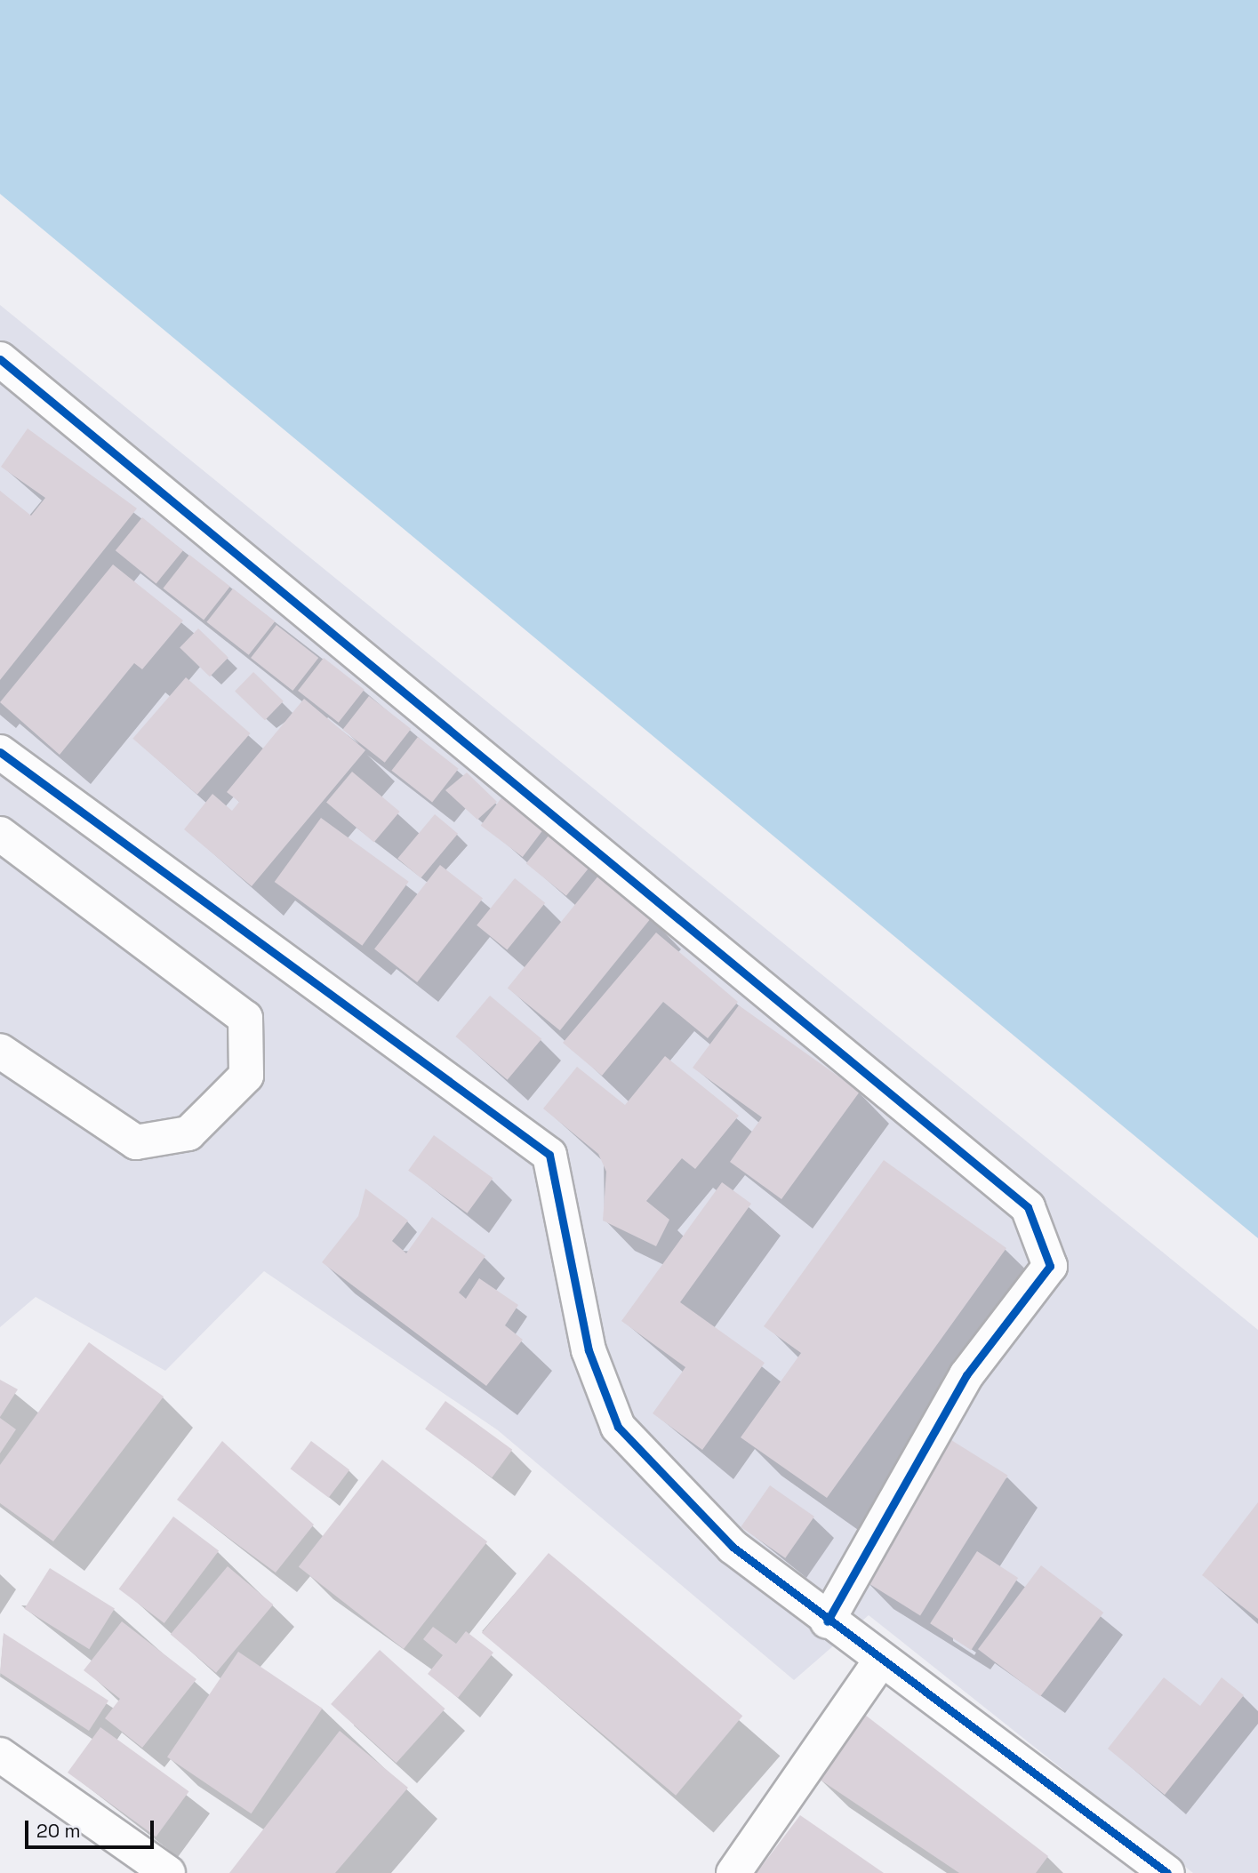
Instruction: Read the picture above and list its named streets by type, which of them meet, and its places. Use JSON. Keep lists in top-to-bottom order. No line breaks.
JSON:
{"scale_bar":"20 m"}
